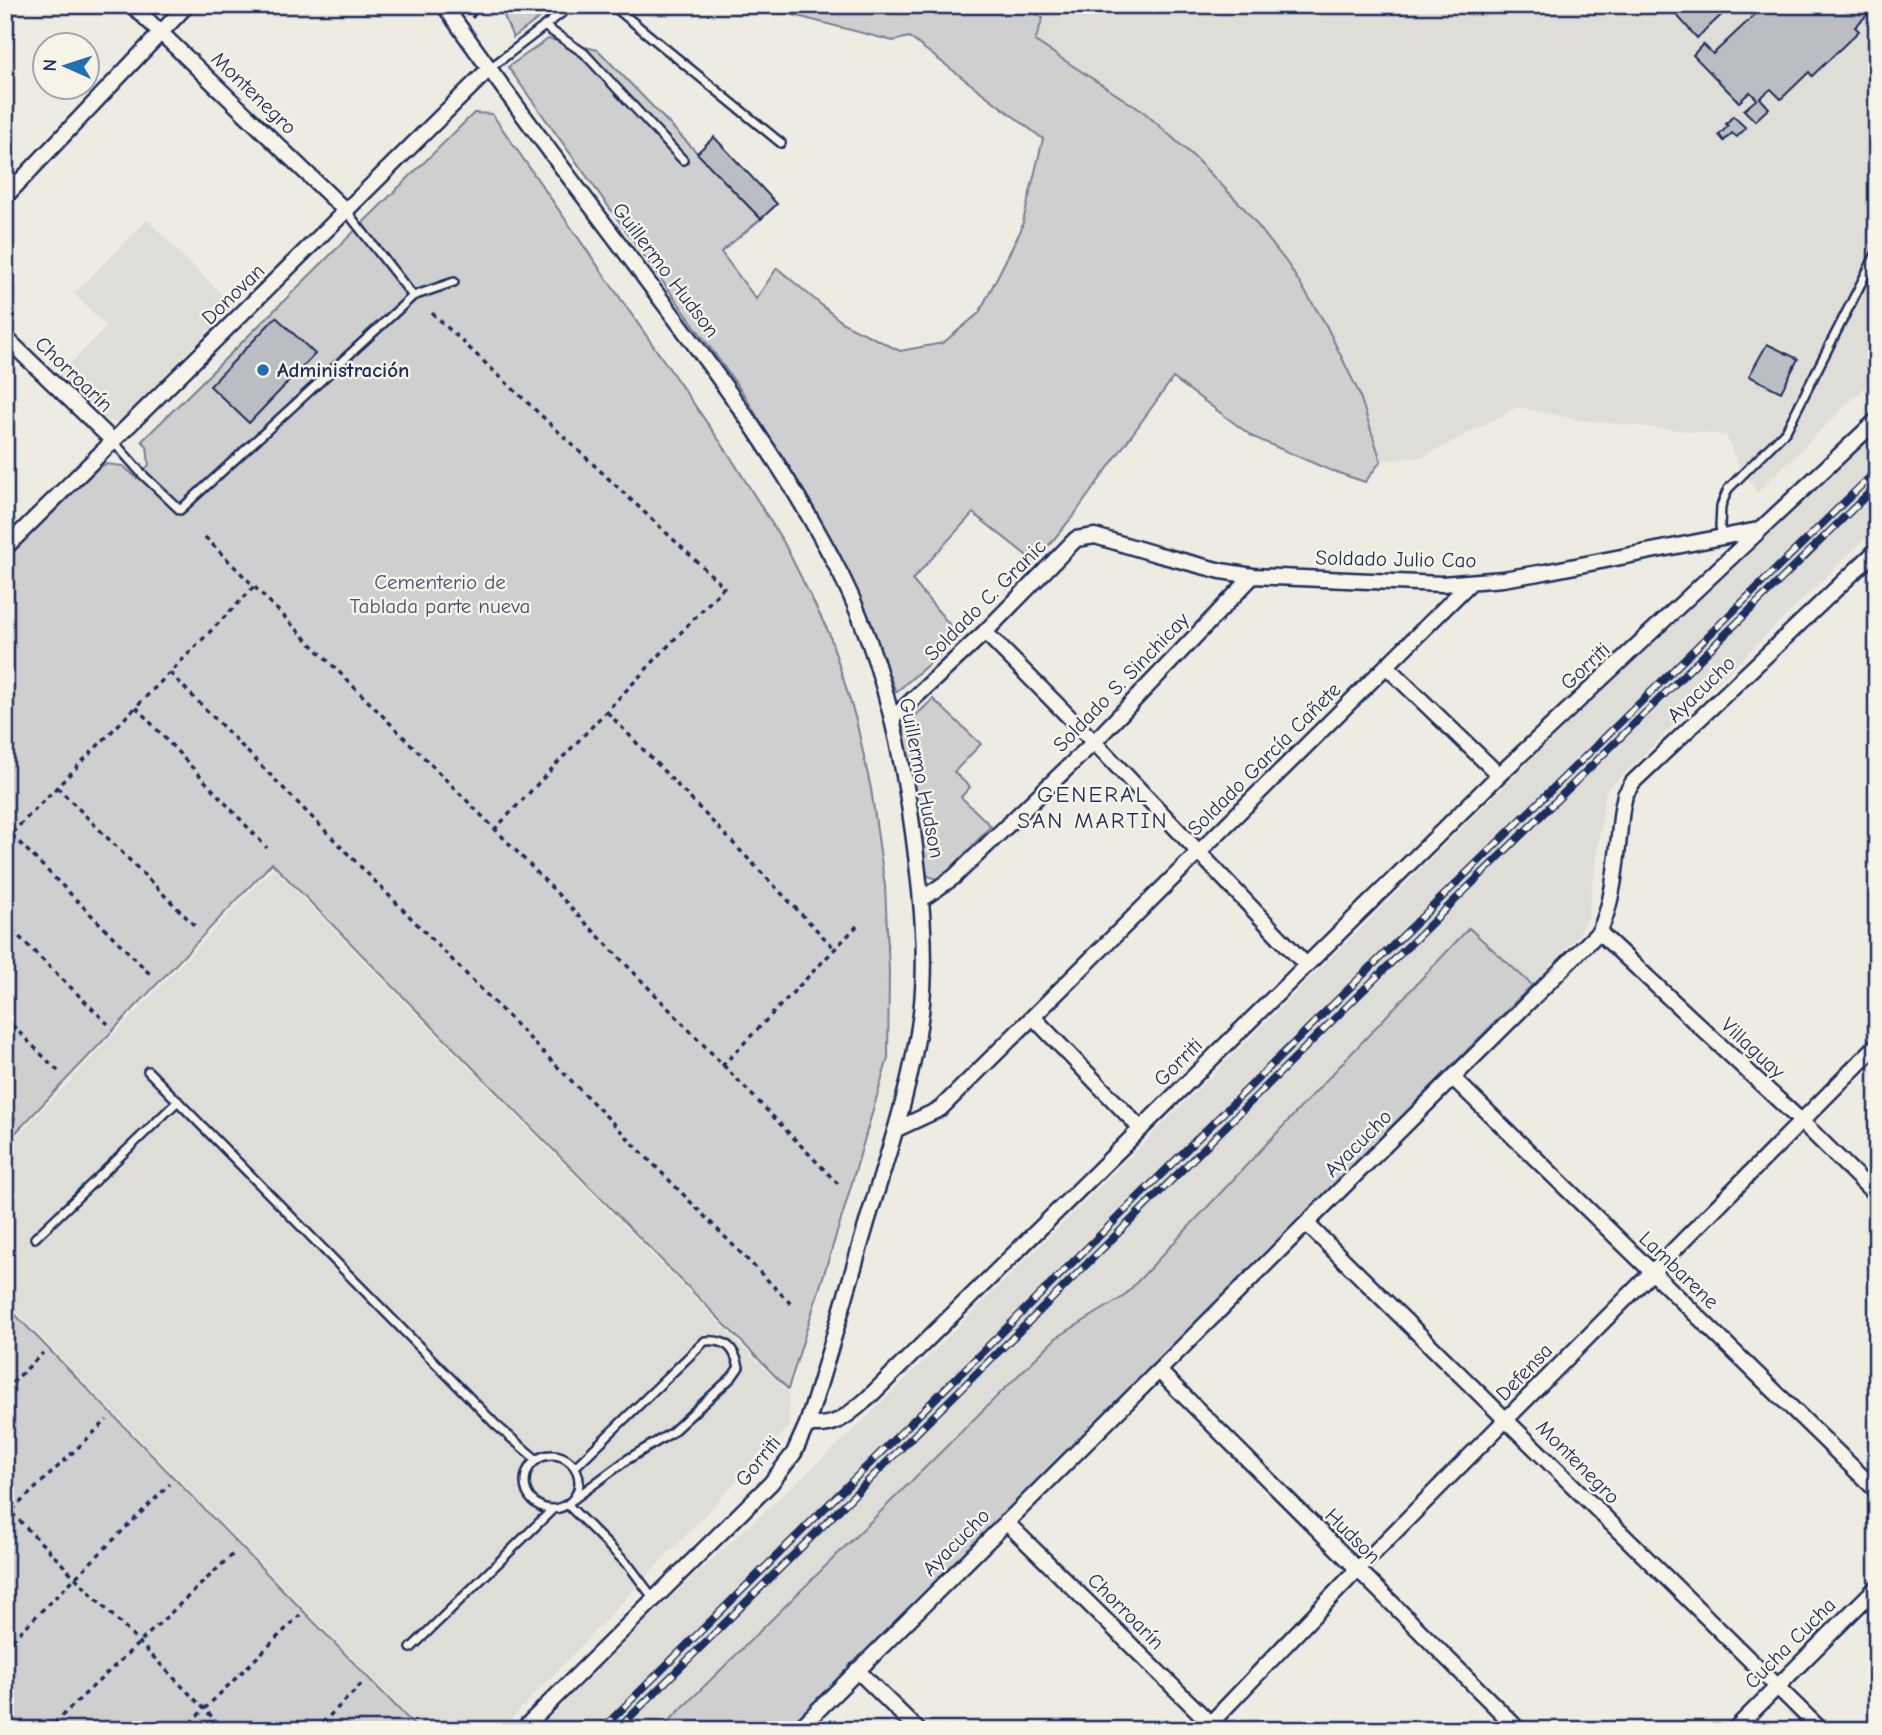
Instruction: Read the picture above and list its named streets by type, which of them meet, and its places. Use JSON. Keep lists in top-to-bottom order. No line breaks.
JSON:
{"streets":{"street":["Montenegro","Guillermo Hudson","Donovan","Chorroarín","Soldado Julio Cao","Soldado C. Granic","Gorriti","Soldado S. Sinchicay","Ayacucho","Soldado García Cañete","Villaguay","Lambarene","Defensa","Hudson","Cucha Cucha"]},"crossings":[["Montenegro","Donovan"],["Montenegro","Ayacucho"],["Montenegro","Defensa"],["Montenegro","Cucha Cucha"],["Guillermo Hudson","Donovan"],["Guillermo Hudson","Soldado C. Granic"],["Guillermo Hudson","Gorriti"],["Guillermo Hudson","Soldado S. Sinchicay"],["Guillermo Hudson","Soldado García Cañete"],["Donovan","Chorroarín"],["Chorroarín","Ayacucho"],["Chorroarín","Defensa"],["Soldado Julio Cao","Soldado C. Granic"],["Soldado Julio Cao","Gorriti"],["Soldado Julio Cao","Soldado S. Sinchicay"],["Soldado Julio Cao","Soldado García Cañete"],["Ayacucho","Villaguay"],["Ayacucho","Lambarene"],["Ayacucho","Hudson"],["Villaguay","Defensa"],["Lambarene","Defensa"],["Defensa","Hudson"]],"districts":["GENERAL SAN MARTIN"],"parks":["Cementerio de Tablada parte nueva"],"places":["Administración"],"north":"left"}
